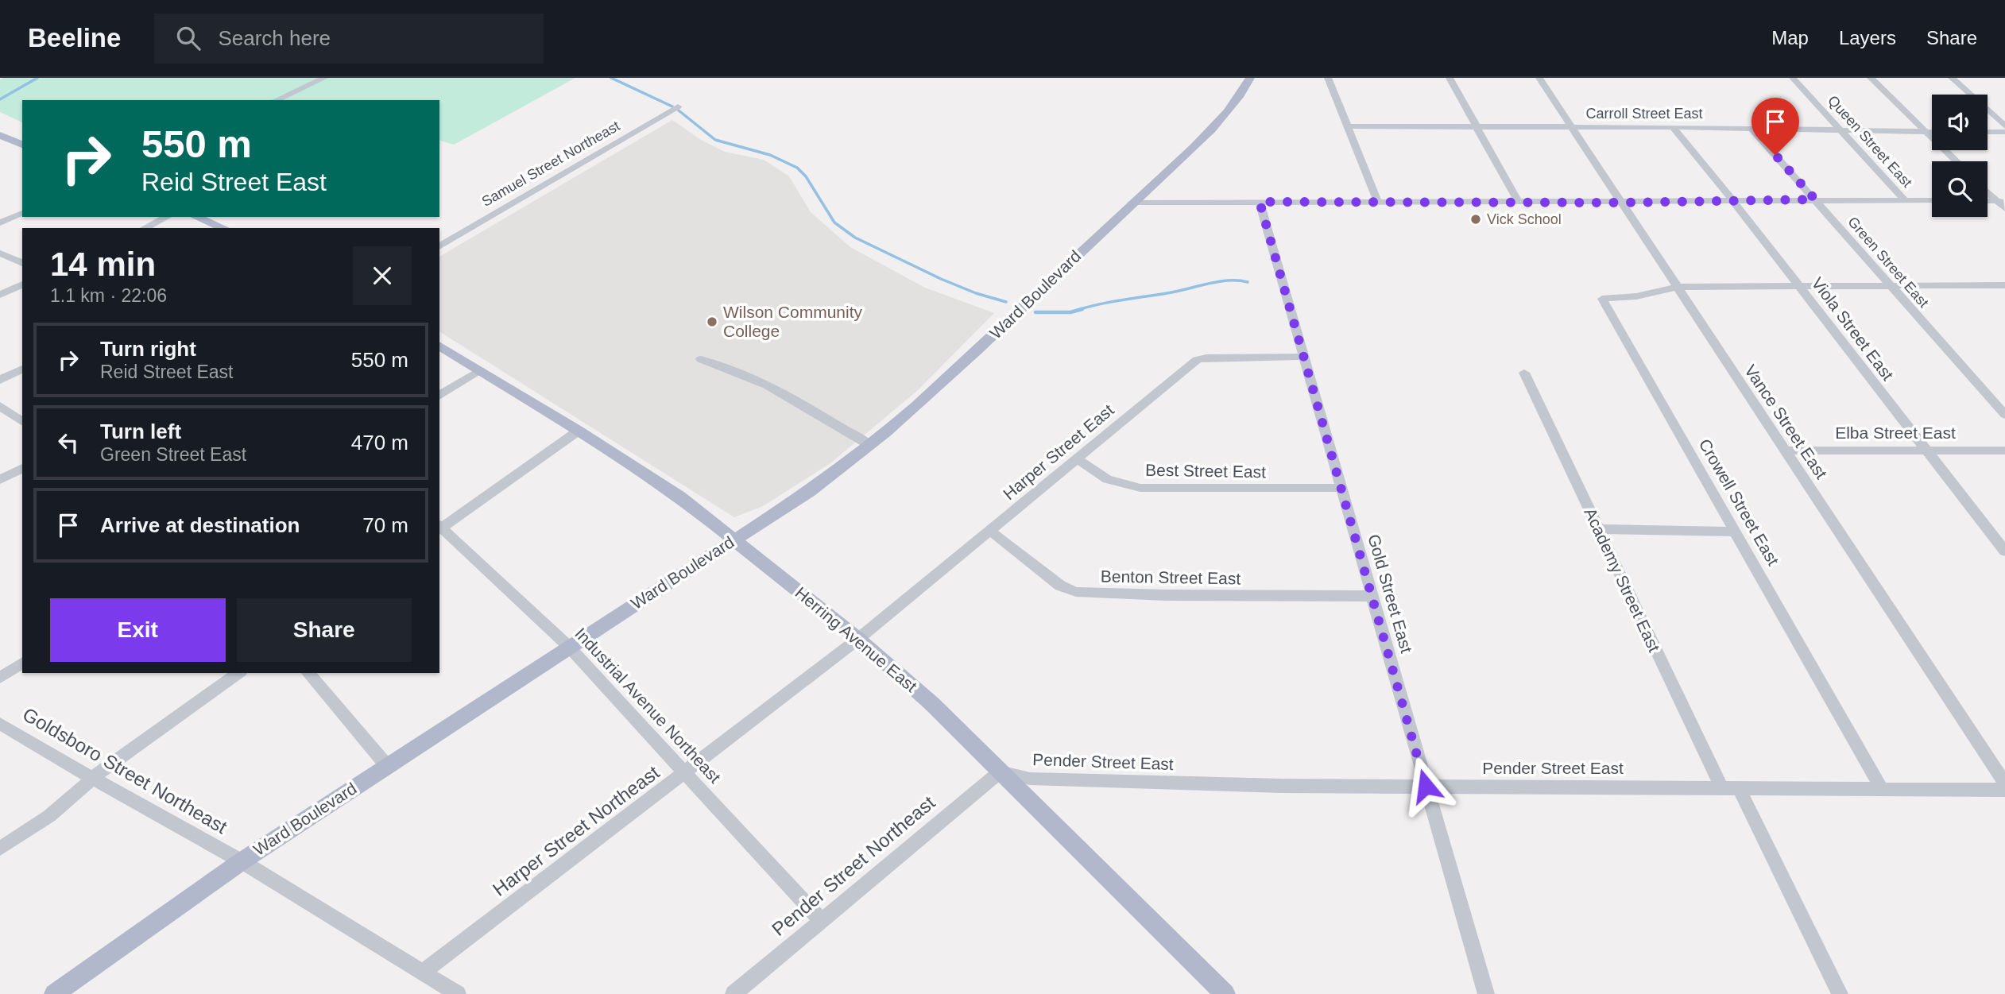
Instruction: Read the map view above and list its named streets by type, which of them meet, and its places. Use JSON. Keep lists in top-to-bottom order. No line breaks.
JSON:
{"streets":{"main road":["Ward Boulevard","Herring Avenue East"],"street":["Carroll Street East","Queen Street East","Samuel Street Northeast","Green Street East","Viola Street East","Vance Street East","Elba Street East","Harper Street East","Best Street East","Crowell Street East","Benton Street East","Academy Street East","Gold Street East","Industrial Avenue Northeast","Pender Street East","Goldsboro Street Northeast","Harper Street Northeast","Pender Street Northeast"]},"crossings":[["Carroll Street East","Queen Street East"],["Carroll Street East","Green Street East"],["Carroll Street East","Viola Street East"],["Carroll Street East","Vance Street East"],["Ward Boulevard","Herring Avenue East"],["Ward Boulevard","Industrial Avenue Northeast"],["Ward Boulevard","Goldsboro Street Northeast"],["Viola Street East","Elba Street East"],["Vance Street East","Elba Street East"],["Vance Street East","Crowell Street East"],["Harper Street East","Best Street East"],["Harper Street East","Benton Street East"],["Harper Street East","Gold Street East"],["Harper Street East","Herring Avenue East"],["Harper Street East","Harper Street Northeast"],["Best Street East","Gold Street East"],["Crowell Street East","Pender Street East"],["Benton Street East","Gold Street East"],["Academy Street East","Pender Street East"],["Gold Street East","Pender Street East"],["Herring Avenue East","Pender Street East"],["Herring Avenue East","Harper Street Northeast"],["Herring Avenue East","Pender Street Northeast"],["Industrial Avenue Northeast","Harper Street Northeast"],["Industrial Avenue Northeast","Pender Street Northeast"],["Pender Street East","Pender Street Northeast"],["Goldsboro Street Northeast","Harper Street Northeast"]],"places":["Vick School","Wilson Community College"],"page":{"header":"Beeline","search":"Search here","nav":["Map","Layers","Share"],"turn":["550 m","Reid Street East"],"heading":["14 min","1.1 km · 22:06"],"list":[{"name":"Turn right","note":"Reid Street East","value":"550 m"},{"name":"Turn left","note":"Green Street East","value":"470 m"},{"name":"Arrive at destination","value":"70 m"}],"buttons":["Exit","Share"]}}
